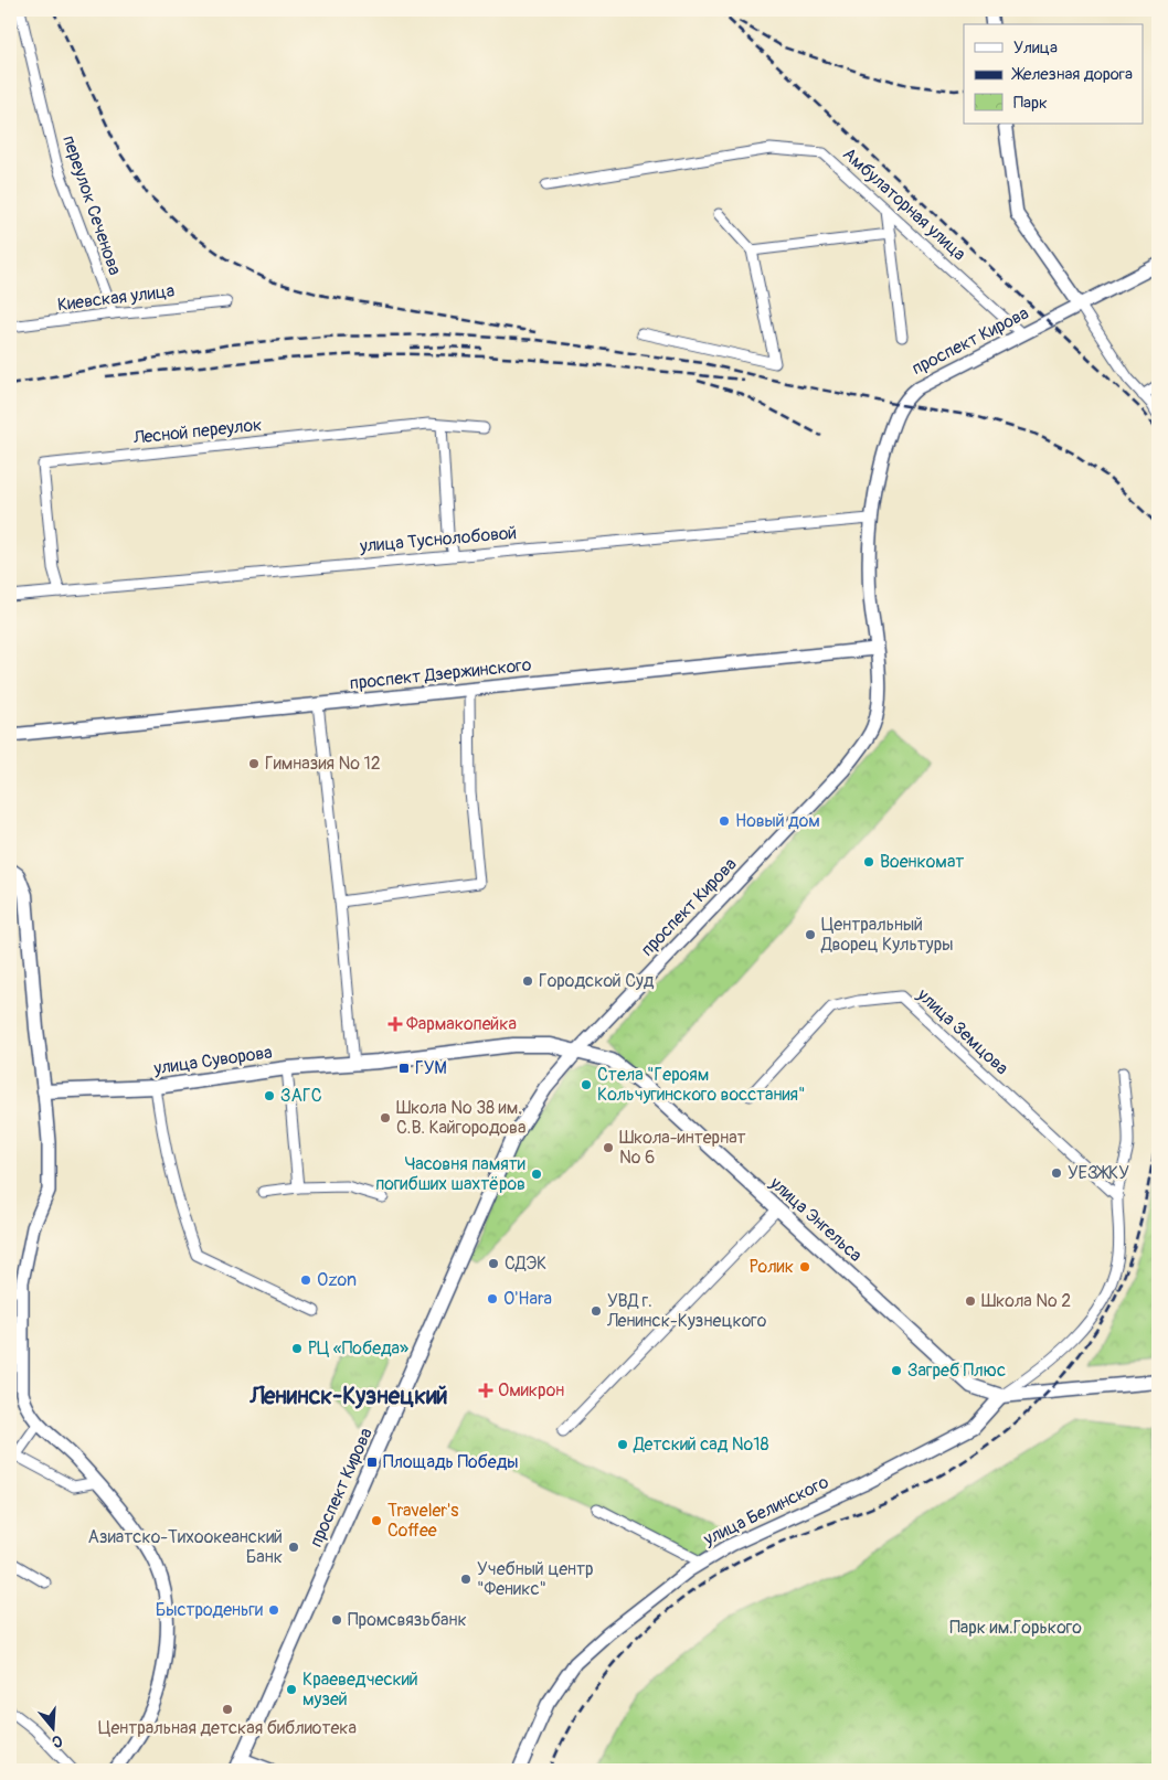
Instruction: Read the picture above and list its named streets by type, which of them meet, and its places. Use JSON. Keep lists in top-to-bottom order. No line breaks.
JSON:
{"streets":{"main road":["проспект Кирова","улица Суворова","улица Энгельса"],"street":["Амбулаторная улица","переулок Сеченова","Киевская улица","Лесной переулок","улица Туснолобовой","проспект Дзержинского","улица Земцова","улица Белинского"]},"crossings":[["Амбулаторная улица","проспект Кирова"],["переулок Сеченова","Киевская улица"],["проспект Кирова","улица Туснолобовой"],["проспект Кирова","проспект Дзержинского"],["проспект Кирова","улица Суворова"],["Лесной переулок","улица Туснолобовой"],["улица Суворова","улица Энгельса"],["улица Энгельса","улица Белинского"]],"districts":["Ленинск-Кузнецкий"],"parks":["Парк им.Горького"],"places":{"other":["Гимназия № 12","Новый дом","Военкомат","Центральный Дворец Культуры","Городской Суд","Стела \"Героям Кольчугинского восстания\"","ЗАГС","Школа № 38 им. С.В. Кайгородова","Школа-интернат № 6","УЕЗЖКУ","Часовня памяти погибших шахтёров","СДЭК","Ролик","Ozon","O'Hara","Школа № 2","УВД г. Ленинск-Кузнецкого","РЦ «Победа»","Загреб Плюс","Детский сад №18","Traveler's Coffee","Азиатско-Тихоокеанский Банк","Учебный центр \"Феникс\"","Быстроденьги","Промсвязьбанк","Краеведческий музей","Центральная детская библиотека"],"health":["Фармакопейка","Омикрон"],"transit":["ГУМ","Площадь Победы"]},"legend":["Улица","Железная дорога","Парк"],"north":"bottom"}
